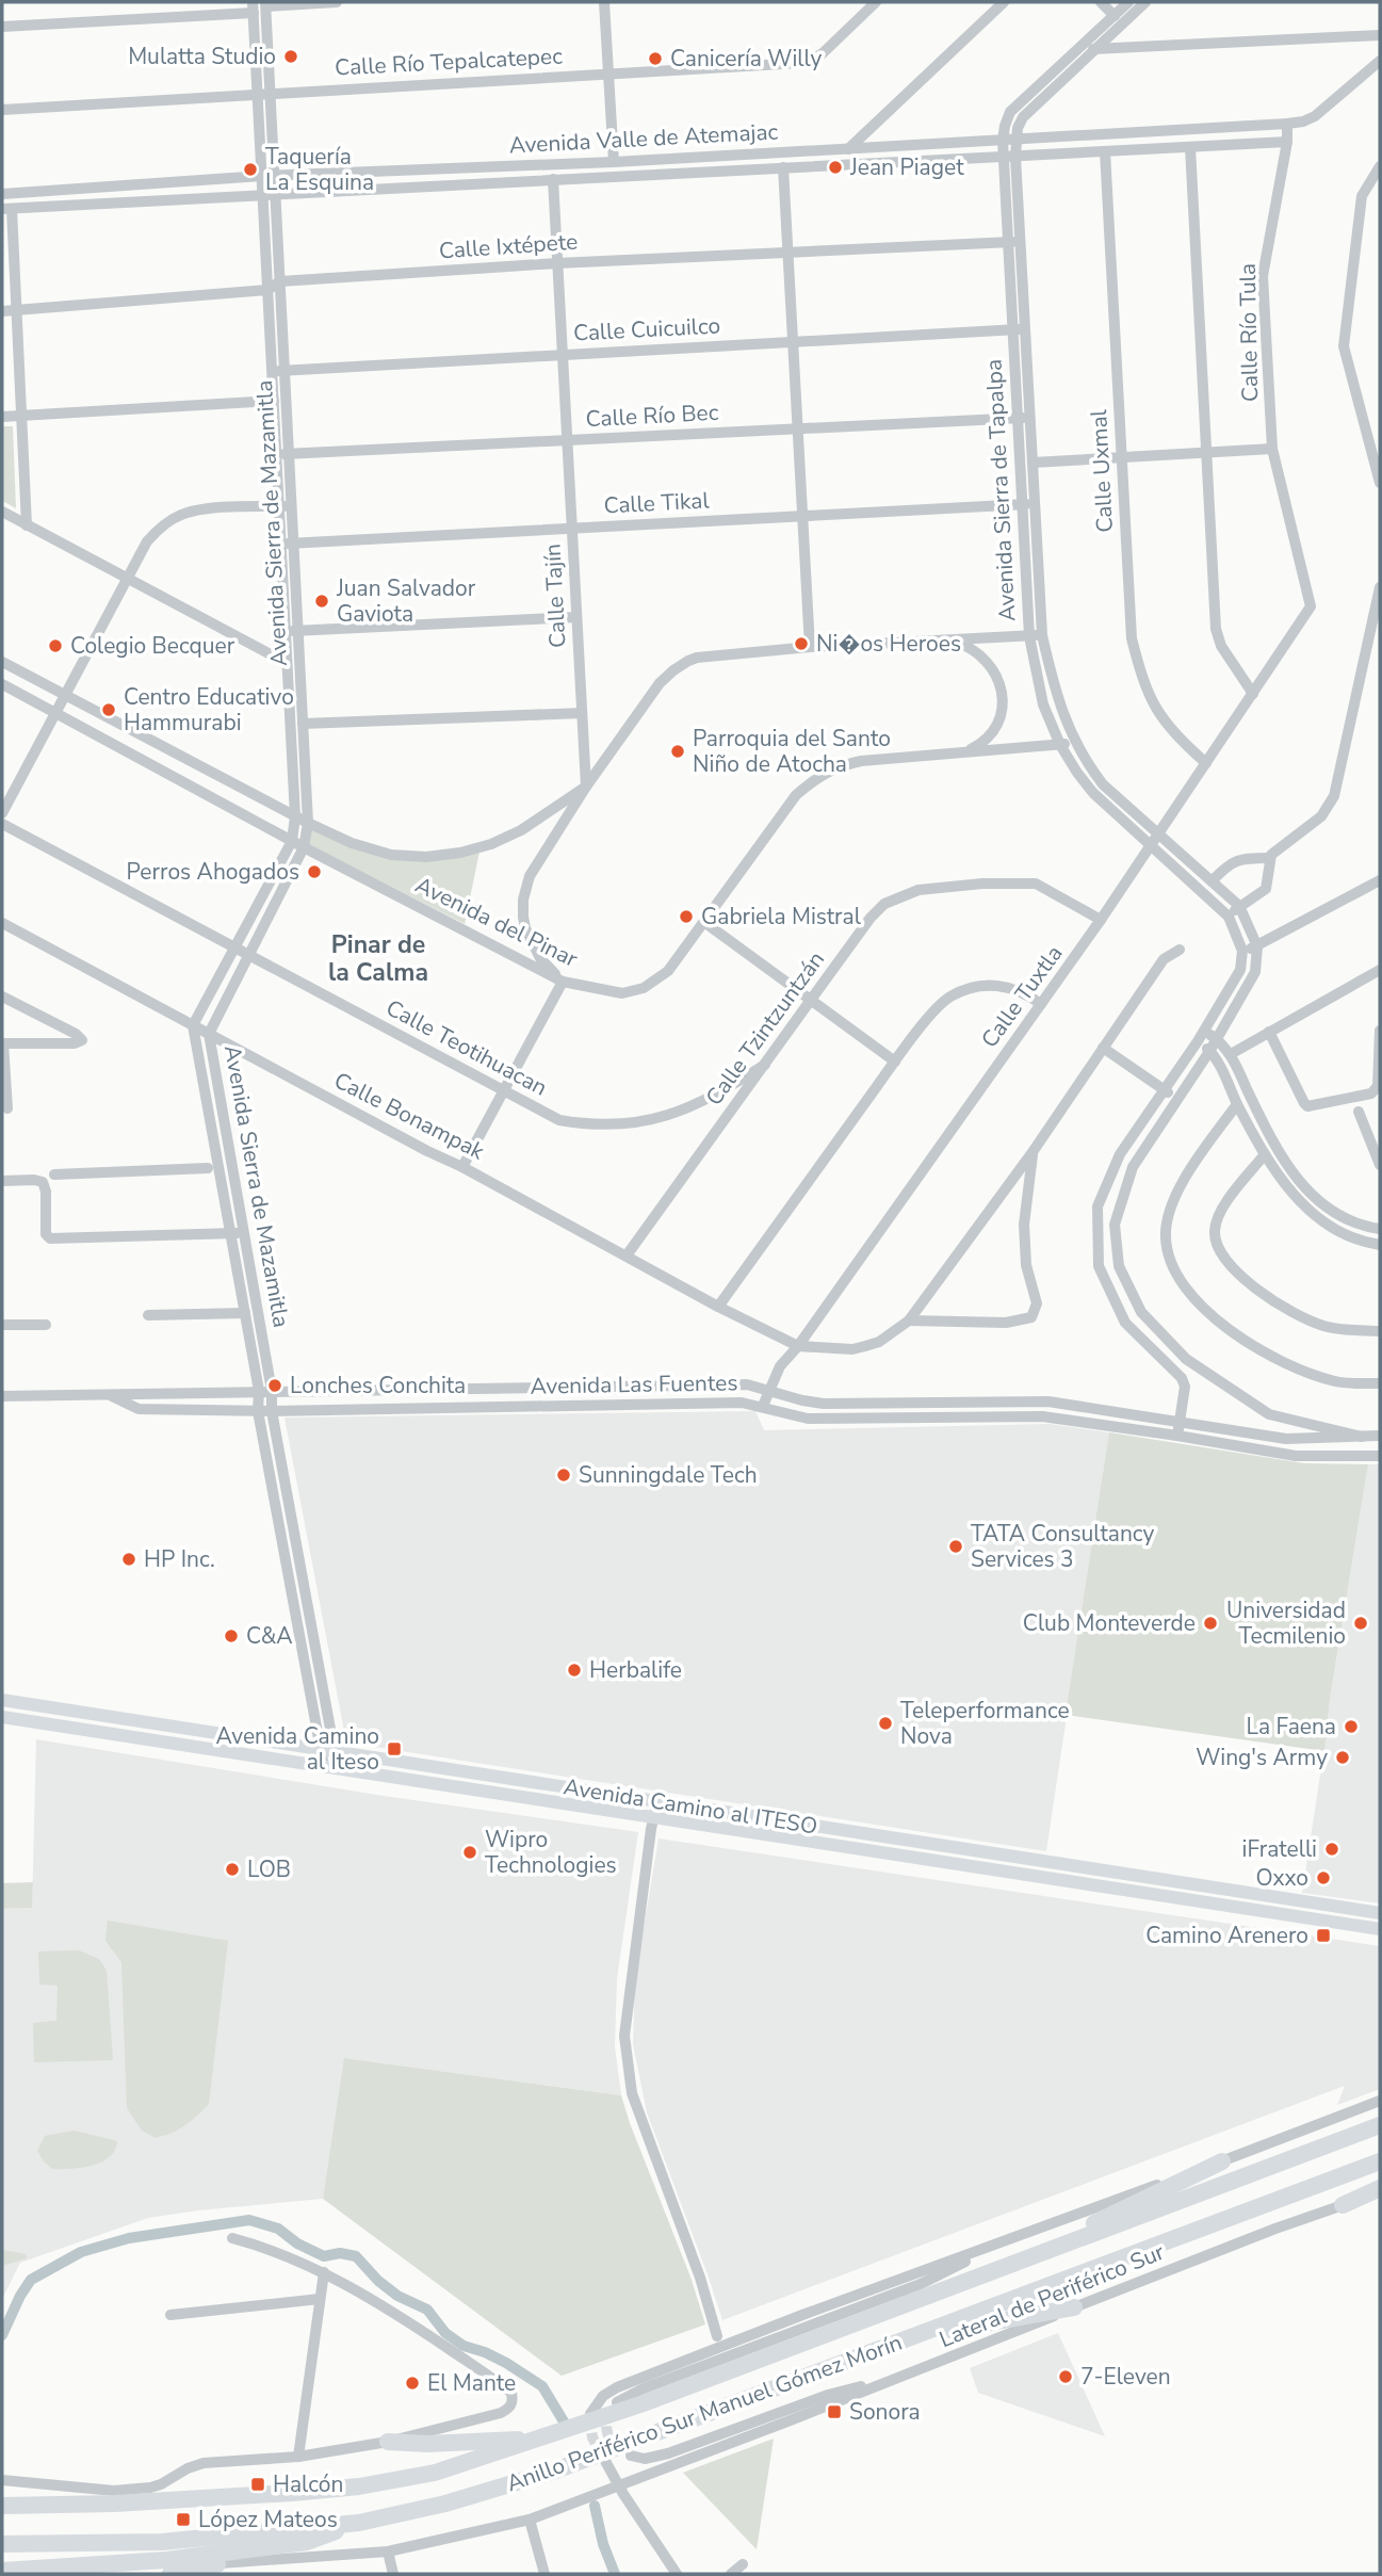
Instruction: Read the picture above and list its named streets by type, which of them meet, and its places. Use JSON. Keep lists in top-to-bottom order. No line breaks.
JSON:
{"streets":{"highway":["Anillo Periférico Sur Manuel Gómez Morín"],"main road":["Avenida Camino al ITESO"],"street":["Calle Río Tepalcatepec","Avenida Valle de Atemajac","Calle Ixtépete","Calle Cuicuilco","Calle Río Tula","Calle Río Bec","Calle Uxmal","Avenida Sierra de Tapalpa","Calle Tikal","Avenida Sierra de Mazamitla","Calle Tajín","Avenida del Pinar","Calle Tuxtla","Calle Tzintzuntzán","Calle Teotihuacan","Calle Bonampak","Avenida Las Fuentes","Lateral de Periférico Sur"]},"crossings":[["Calle Río Tepalcatepec","Avenida Sierra de Mazamitla"],["Avenida Valle de Atemajac","Calle Río Tula"],["Avenida Valle de Atemajac","Calle Uxmal"],["Avenida Valle de Atemajac","Avenida Sierra de Tapalpa"],["Avenida Valle de Atemajac","Avenida Sierra de Mazamitla"],["Avenida Valle de Atemajac","Calle Tajín"],["Calle Ixtépete","Avenida Sierra de Tapalpa"],["Calle Ixtépete","Avenida Sierra de Mazamitla"],["Calle Ixtépete","Calle Tajín"],["Calle Cuicuilco","Avenida Sierra de Tapalpa"],["Calle Cuicuilco","Avenida Sierra de Mazamitla"],["Calle Cuicuilco","Calle Tajín"],["Calle Río Tula","Calle Tuxtla"],["Calle Río Bec","Avenida Sierra de Tapalpa"],["Calle Río Bec","Avenida Sierra de Mazamitla"],["Calle Río Bec","Calle Tajín"],["Calle Uxmal","Calle Tuxtla"],["Avenida Sierra de Tapalpa","Calle Tikal"],["Avenida Sierra de Tapalpa","Avenida del Pinar"],["Avenida Sierra de Tapalpa","Calle Tuxtla"],["Calle Tikal","Avenida Sierra de Mazamitla"],["Calle Tikal","Calle Tajín"],["Avenida Sierra de Mazamitla","Avenida del Pinar"],["Avenida Sierra de Mazamitla","Calle Teotihuacan"],["Avenida Sierra de Mazamitla","Calle Bonampak"],["Avenida Sierra de Mazamitla","Avenida Las Fuentes"],["Avenida Sierra de Mazamitla","Avenida Camino al ITESO"],["Calle Tajín","Avenida del Pinar"],["Calle Tuxtla","Calle Tzintzuntzán"],["Calle Tuxtla","Calle Bonampak"],["Calle Tuxtla","Avenida Las Fuentes"],["Calle Tzintzuntzán","Calle Teotihuacan"],["Calle Tzintzuntzán","Calle Bonampak"]],"districts":["Pinar de la Calma"],"places":{"other":["Mulatta Studio","Canicería Willy","Jean Piaget","Taquería La Esquina","Juan Salvador Gaviota","Ni�os Heroes","Colegio Becquer","Centro Educativo Hammurabi","Parroquia del Santo Niño de Atocha","Perros Ahogados","Gabriela Mistral","Lonches Conchita","Sunningdale Tech","TATA Consultancy Services 3","HP Inc.","Club Monteverde","Universidad Tecmilenio","C&A","Herbalife","Teleperformance Nova","La Faena","Wing's Army","iFratelli","Wipro Technologies","LOB","Oxxo","7-Eleven","El Mante"],"transit":["Avenida Camino al Iteso","Camino Arenero","Sonora","Halcón","López Mateos"]}}
